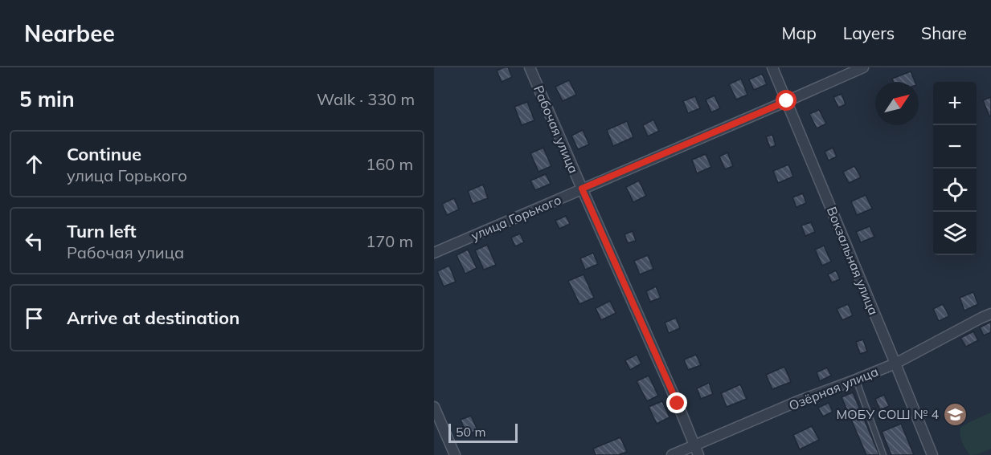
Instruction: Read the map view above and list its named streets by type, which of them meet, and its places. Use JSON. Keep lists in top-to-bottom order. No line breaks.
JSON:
{"streets":{"street":["Рабочая улица","улица Горького","Вокзальная улица","Озёрная улица"]},"crossings":[["Рабочая улица","улица Горького"],["Рабочая улица","Озёрная улица"],["улица Горького","Вокзальная улица"],["Вокзальная улица","Озёрная улица"]],"places":{"school or university":["МОБУ СОШ № 4"]},"scale_bar":"50 m","north":"top right","page":{"header":"Nearbee","nav":["Map","Layers","Share"],"heading":["5 min","Walk · 330 m"],"map_buttons":["+","−"],"list":[["Continue","улица Горького","160 m"],["Turn left","Рабочая улица","170 m"],"Arrive at destination"],"scale":"50 m"}}
